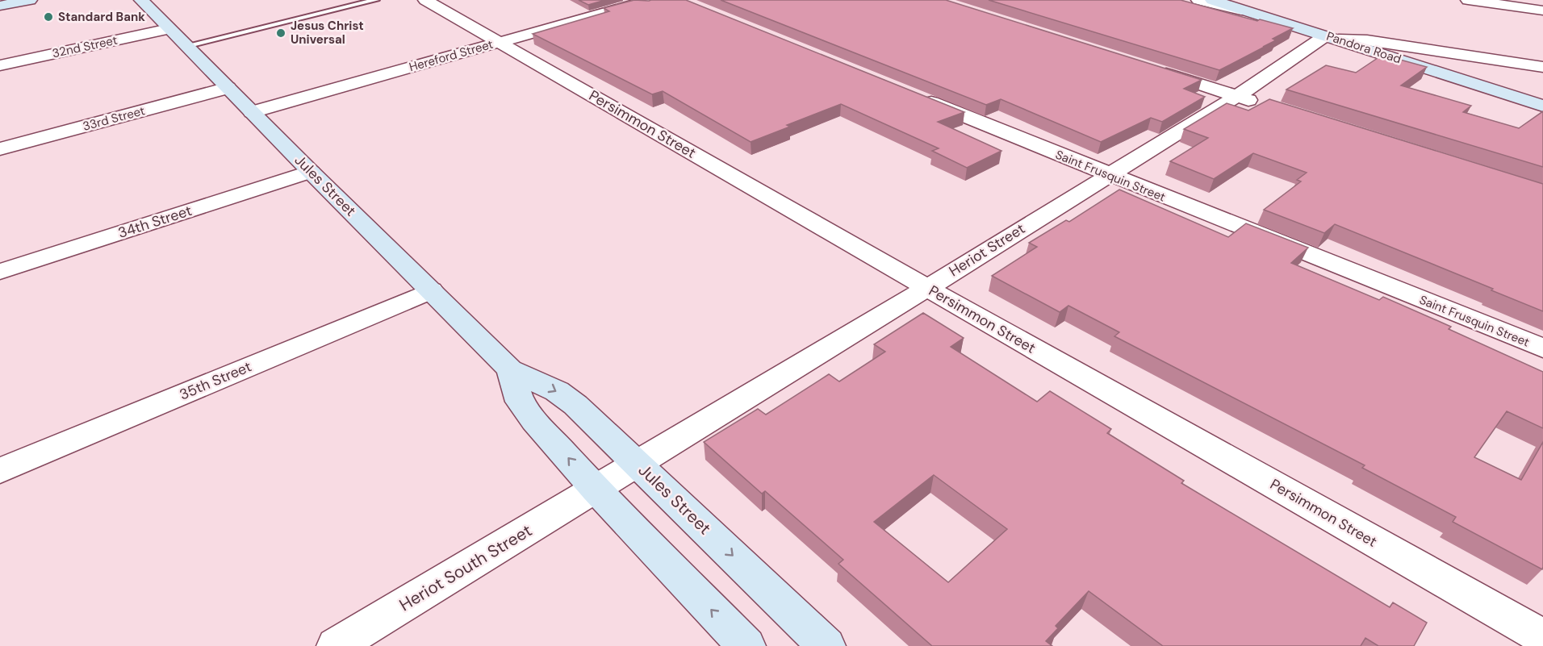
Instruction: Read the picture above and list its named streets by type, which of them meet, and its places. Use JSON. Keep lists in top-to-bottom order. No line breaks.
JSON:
{"streets":{"main road":["Pandora Road","Jules Street"],"street":["32nd Street","Hereford Street","33rd Street","Persimmon Street","Saint Frusquin Street","34th Street","Heriot Street","35th Street","Heriot South Street"]},"crossings":[["32nd Street","Jules Street"],["Pandora Road","Heriot Street"],["Hereford Street","Persimmon Street"],["Hereford Street","Jules Street"],["33rd Street","Jules Street"],["Persimmon Street","Heriot Street"],["Saint Frusquin Street","Heriot Street"],["Jules Street","34th Street"],["Jules Street","Heriot Street"],["Jules Street","35th Street"],["Jules Street","Heriot South Street"],["Heriot Street","Heriot South Street"]],"places":["Standard Bank","Jesus Christ Universal"]}
